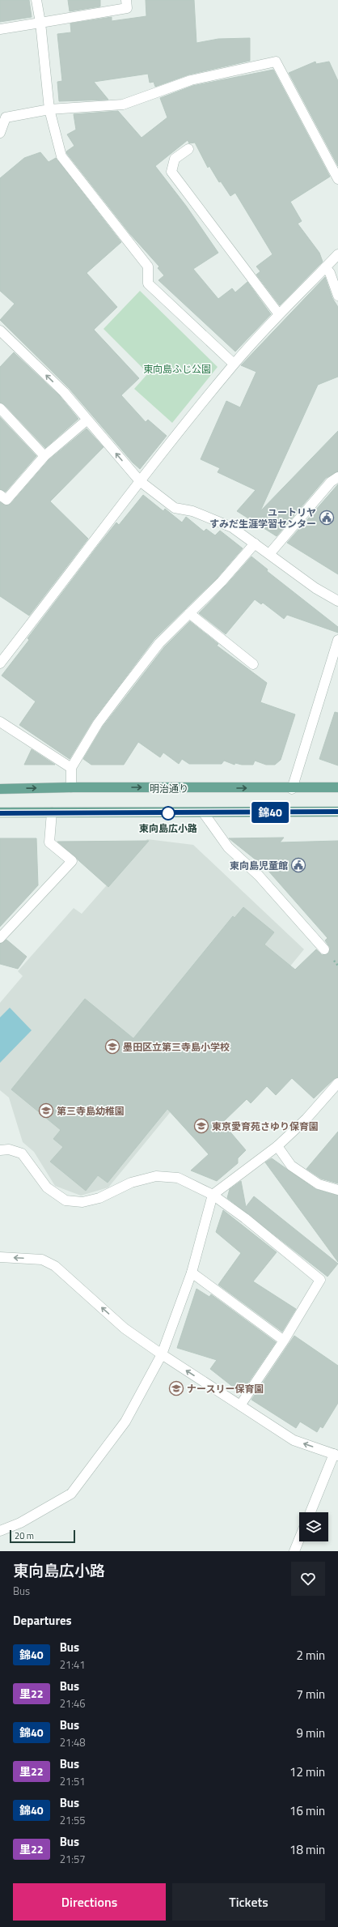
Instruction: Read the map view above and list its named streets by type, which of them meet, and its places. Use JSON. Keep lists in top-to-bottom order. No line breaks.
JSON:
{"streets":{"main road":["明治通り"]},"parks":["東向島ふじ公園"],"places":{"public building":["ユートリヤ すみだ生涯学習センター","東向島児童館"],"other":["東向島広小路"],"school or university":["墨田区立第三寺島小学校","第三寺島幼稚園","東京愛育苑さゆり保育園","ナースリー保育園"]},"lines":["bus line 錦40"],"scale_bar":"20 m","page":{"on_map":"錦40","scale":"20 m","heading":[["東向島広小路","Bus"],"Departures"],"list":[{"mark":"錦40","name":"Bus","note":"21:41","value":"2 min"},{"mark":"里22","name":"Bus","note":"21:46","value":"7 min"},{"mark":"錦40","name":"Bus","note":"21:48","value":"9 min"},{"mark":"里22","name":"Bus","note":"21:51","value":"12 min"},{"mark":"錦40","name":"Bus","note":"21:55","value":"16 min"},{"mark":"里22","name":"Bus","note":"21:57","value":"18 min"}],"buttons":["Directions","Tickets"]}}
